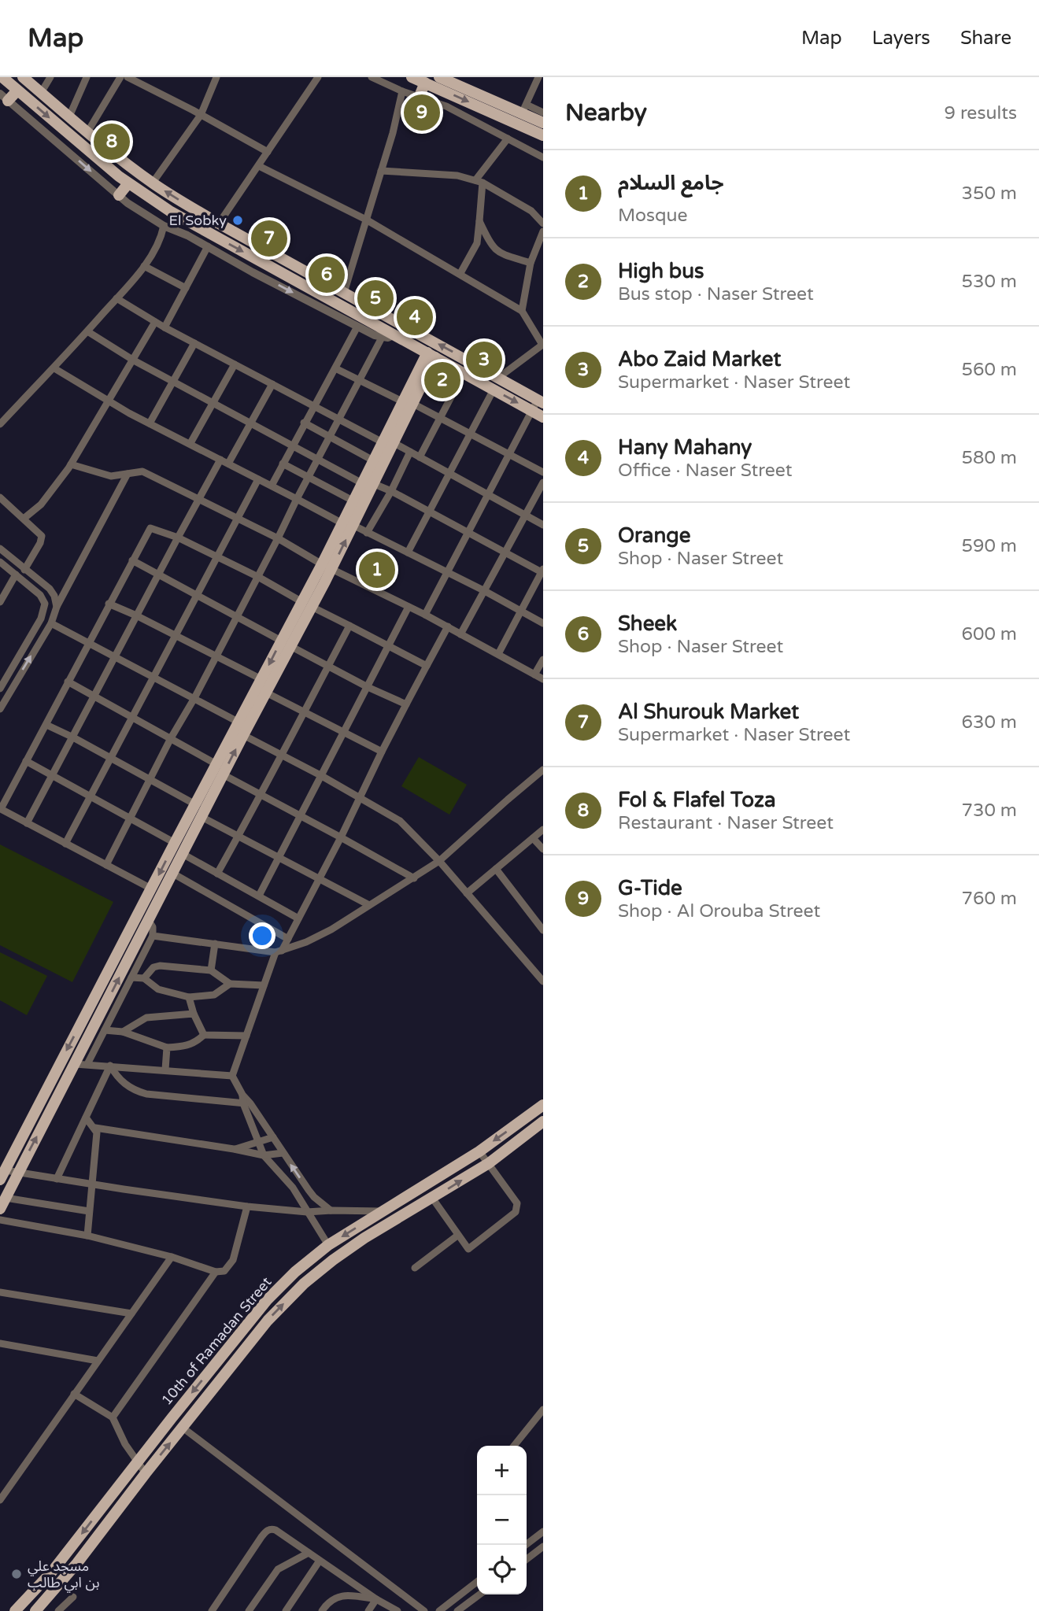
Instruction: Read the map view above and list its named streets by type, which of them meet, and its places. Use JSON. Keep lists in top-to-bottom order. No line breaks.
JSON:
{"streets":{"main road":["10th of Ramadan Street"]},"places":["El Sobky","مسجد علي بن ابي طالب"],"page":{"header":"Map","nav":["Map","Layers","Share"],"heading":["Nearby","9 results"],"pins":["9","8","7","6","5","4","3","2","1"],"list":[{"mark":"1","name":"جامع السلام","note":"Mosque","value":"350 m"},{"mark":"2","name":"High bus","note":"Bus stop · Naser Street","value":"530 m"},{"mark":"3","name":"Abo Zaid Market","note":"Supermarket · Naser Street","value":"560 m"},{"mark":"4","name":"Hany Mahany","note":"Office · Naser Street","value":"580 m"},{"mark":"5","name":"Orange","note":"Shop · Naser Street","value":"590 m"},{"mark":"6","name":"Sheek","note":"Shop · Naser Street","value":"600 m"},{"mark":"7","name":"Al Shurouk Market","note":"Supermarket · Naser Street","value":"630 m"},{"mark":"8","name":"Fol & Flafel Toza","note":"Restaurant · Naser Street","value":"730 m"},{"mark":"9","name":"G-Tide","note":"Shop · Al Orouba Street","value":"760 m"}],"map_buttons":["+","−"]}}
